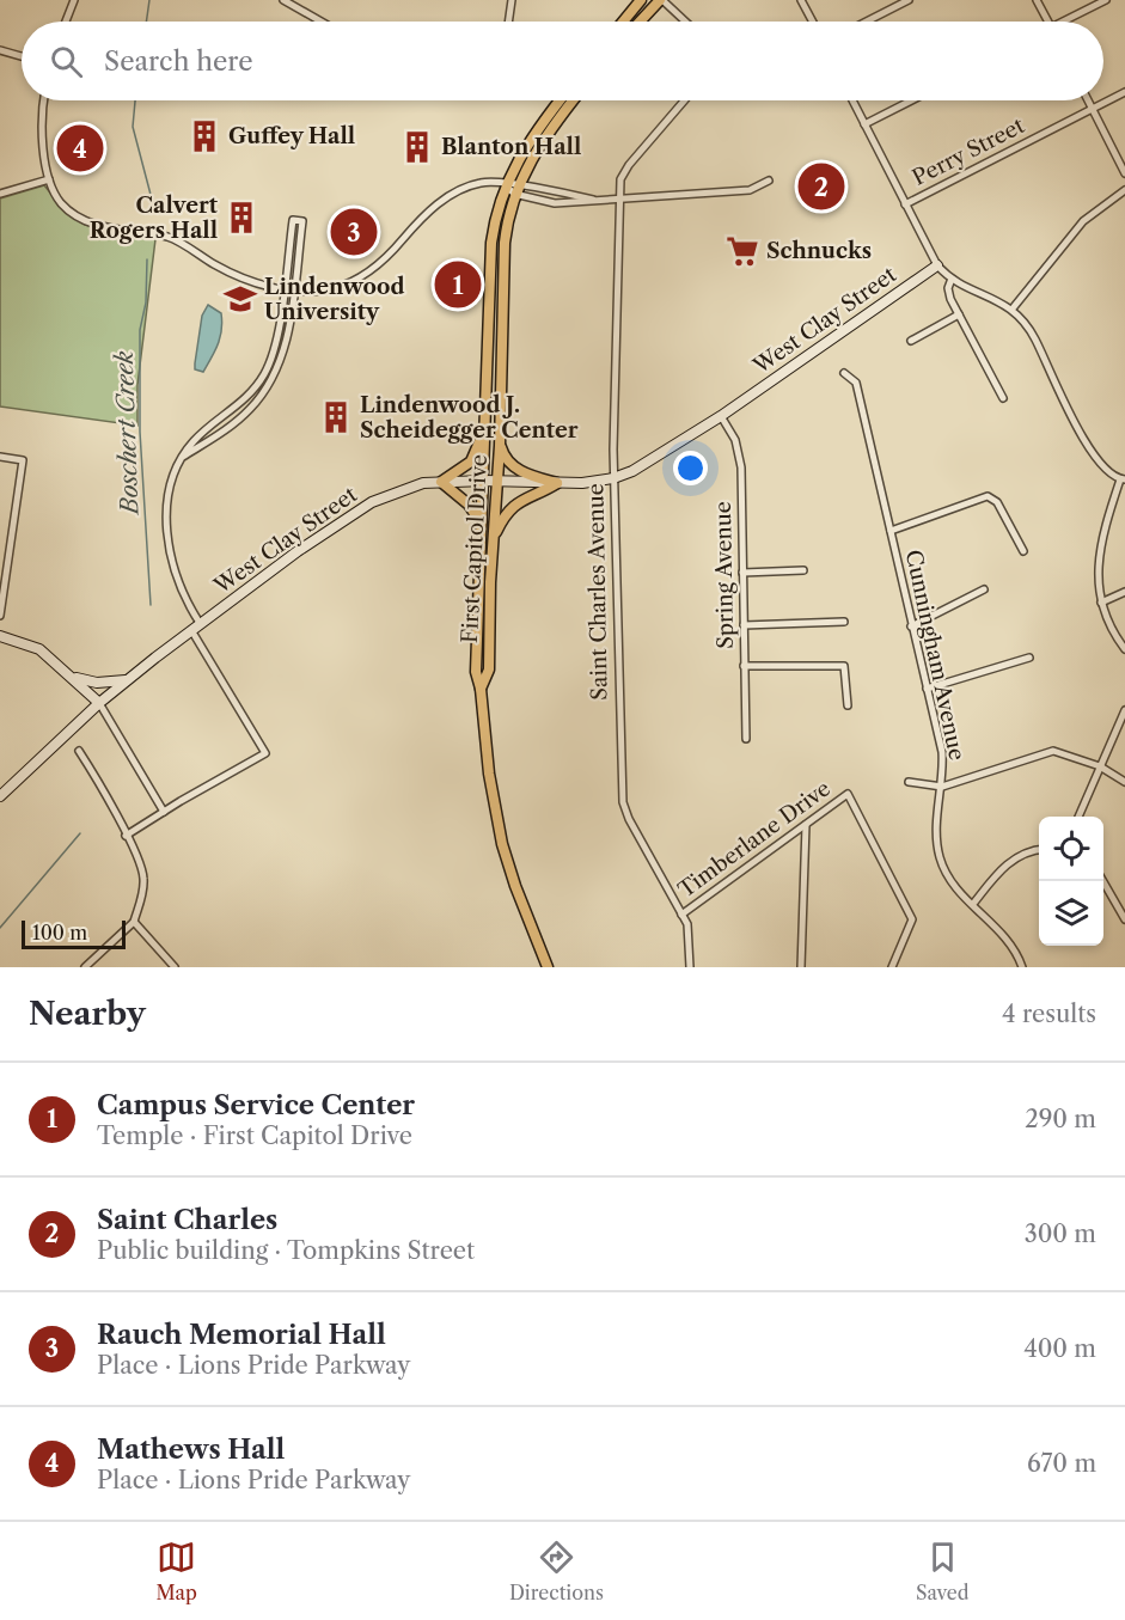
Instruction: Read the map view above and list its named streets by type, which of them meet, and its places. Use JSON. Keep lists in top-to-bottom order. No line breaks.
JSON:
{"streets":{"main road":["West Clay Street","First Capitol Drive"],"street":["Perry Street","Spring Avenue","Saint Charles Avenue","Cunningham Avenue","Timberlane Drive"]},"crossings":[["West Clay Street","First Capitol Drive"],["West Clay Street","Spring Avenue"],["West Clay Street","Saint Charles Avenue"],["Saint Charles Avenue","Timberlane Drive"]],"water":["Boschert Creek"],"places":{"building":["Guffey Hall","Blanton Hall","Calvert Rogers Hall","Lindenwood J. Scheidegger Center"],"supermarket":["Schnucks"],"school or university":["Lindenwood University"]},"scale_bar":"100 m","page":{"search":"Search here","pins":["4","2","3","1"],"scale":"100 m","heading":["Nearby","4 results"],"list":[{"mark":"1","name":"Campus Service Center","note":"Temple · First Capitol Drive","value":"290 m"},{"mark":"2","name":"Saint Charles","note":"Public building · Tompkins Street","value":"300 m"},{"mark":"3","name":"Rauch Memorial Hall","note":"Place · Lions Pride Parkway","value":"400 m"},{"mark":"4","name":"Mathews Hall","note":"Place · Lions Pride Parkway","value":"670 m"}],"nav":["Map","Directions","Saved"]}}
